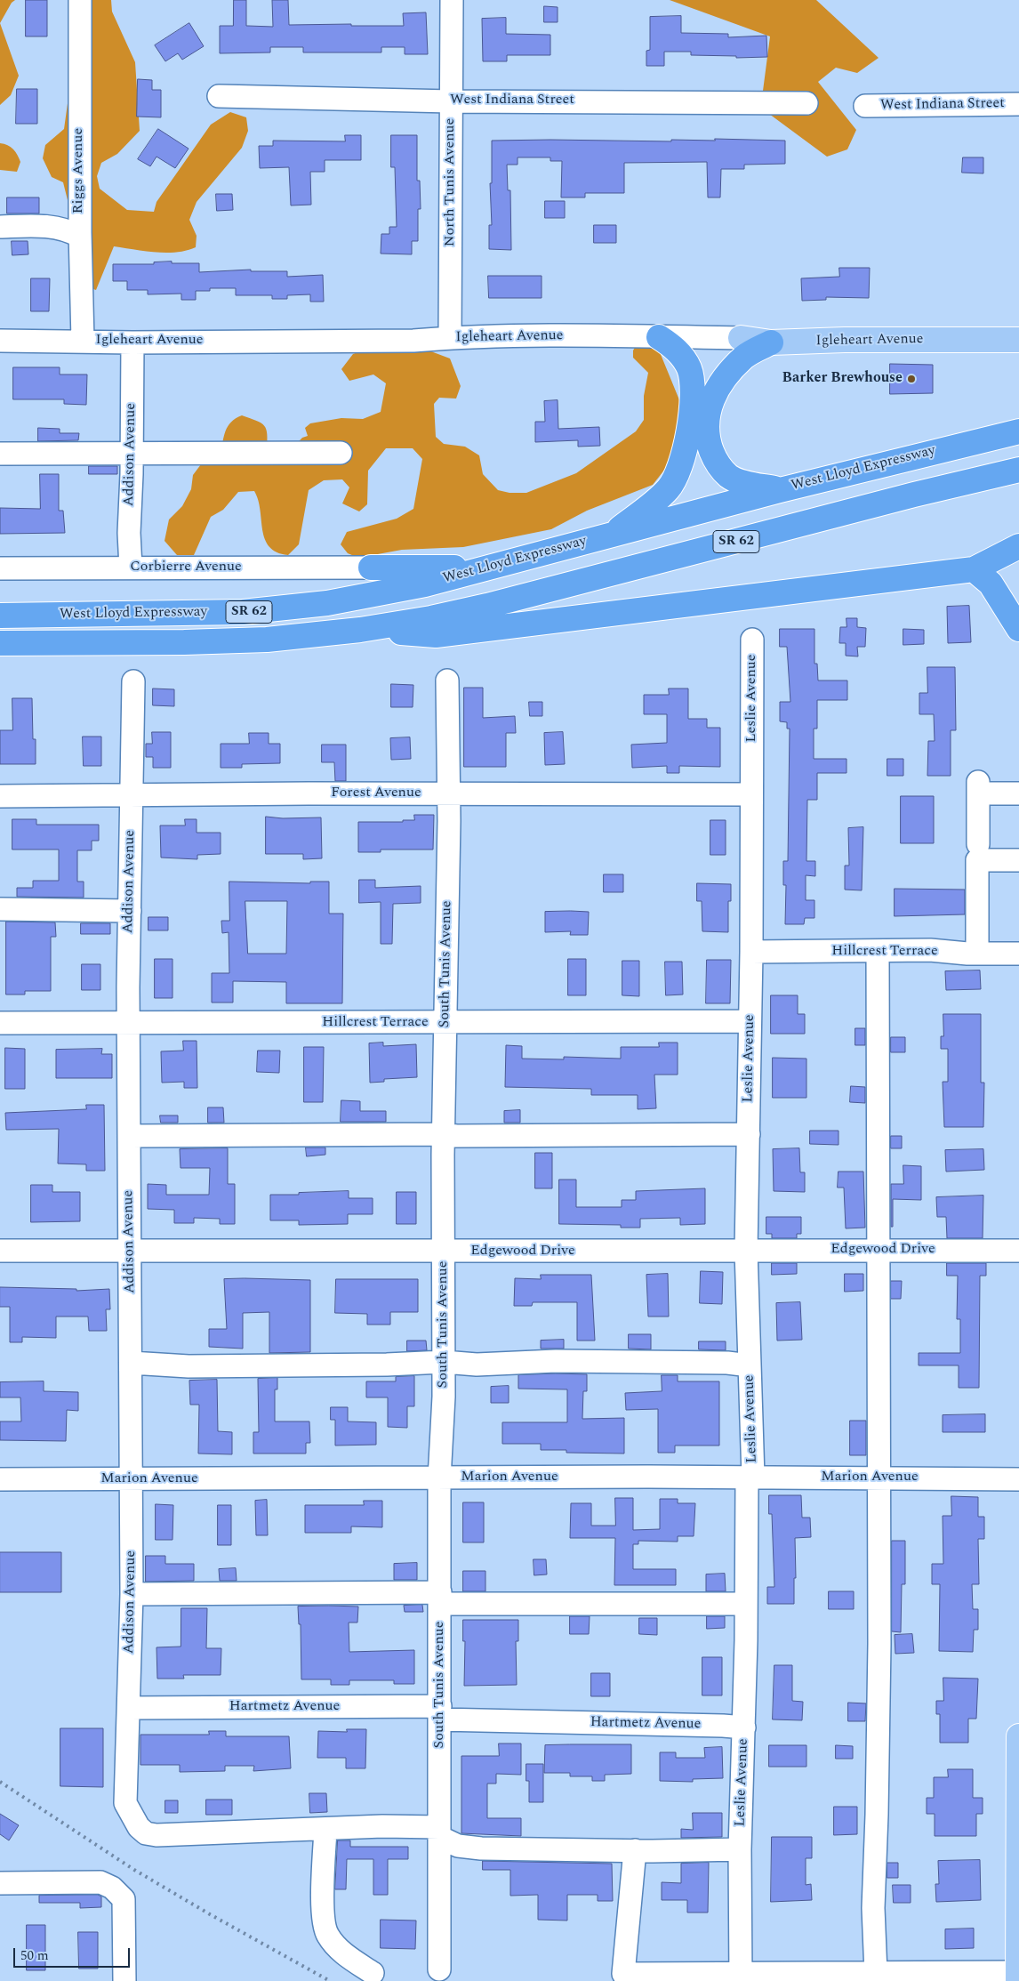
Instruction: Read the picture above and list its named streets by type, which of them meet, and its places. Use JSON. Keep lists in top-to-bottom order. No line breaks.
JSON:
{"streets":{"highway":["West Lloyd Expressway","SR 62"],"main road":["Igleheart Avenue"],"street":["West Indiana Street","Riggs Avenue","North Tunis Avenue","Addison Avenue","Corbierre Avenue","Leslie Avenue","Forest Avenue","Hillcrest Terrace","South Tunis Avenue","Edgewood Drive","Marion Avenue","Hartmetz Avenue"]},"crossings":[["West Indiana Street","North Tunis Avenue"],["Riggs Avenue","Igleheart Avenue"],["North Tunis Avenue","Igleheart Avenue"],["Igleheart Avenue","Addison Avenue"],["Addison Avenue","Corbierre Avenue"],["Addison Avenue","Forest Avenue"],["Addison Avenue","Hillcrest Terrace"],["Addison Avenue","Edgewood Drive"],["Addison Avenue","Marion Avenue"],["Addison Avenue","Hartmetz Avenue"],["Leslie Avenue","Forest Avenue"],["Leslie Avenue","Hillcrest Terrace"],["Leslie Avenue","Edgewood Drive"],["Leslie Avenue","Marion Avenue"],["Leslie Avenue","Hartmetz Avenue"],["Forest Avenue","South Tunis Avenue"],["Hillcrest Terrace","South Tunis Avenue"],["South Tunis Avenue","Edgewood Drive"],["South Tunis Avenue","Marion Avenue"],["South Tunis Avenue","Hartmetz Avenue"]],"places":["Barker Brewhouse"],"scale_bar":"50 m"}
